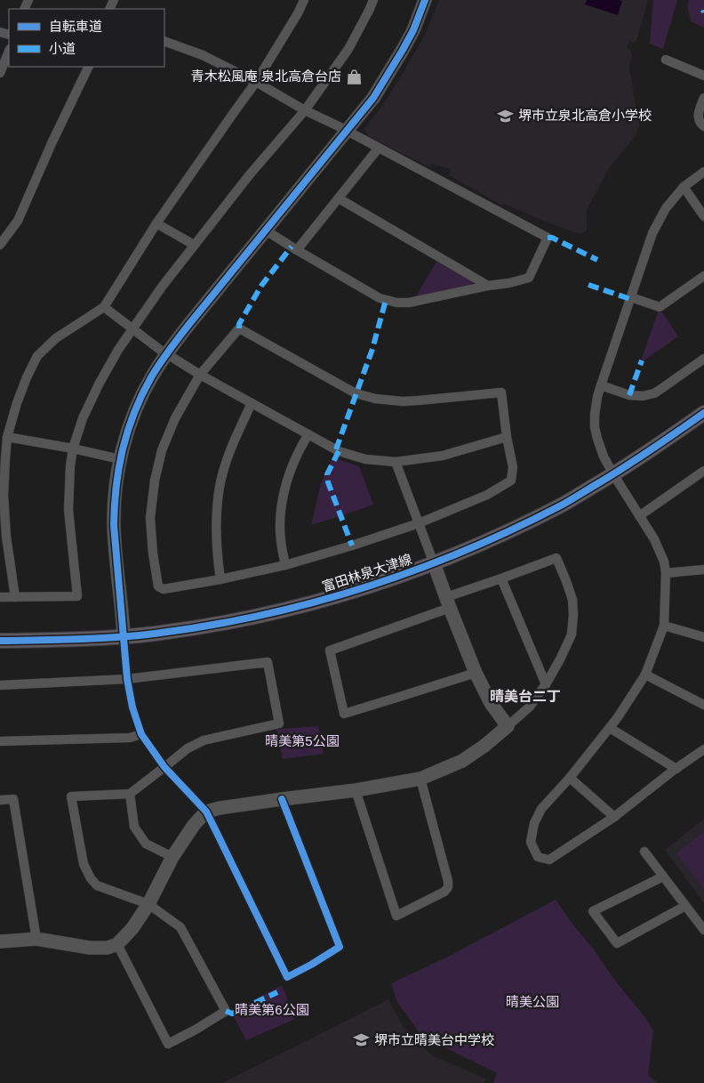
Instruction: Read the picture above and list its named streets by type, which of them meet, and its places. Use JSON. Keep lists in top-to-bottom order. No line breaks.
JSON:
{"streets":{"main road":["富田林泉大津線"]},"districts":["晴美台二丁"],"parks":["晴美第5公園","晴美公園","晴美第6公園"],"places":{"shop":["青木松風庵 泉北高倉台店"],"school or university":["堺市立泉北高倉小学校","堺市立晴美台中学校"]},"legend":["自転車道","小道"]}
